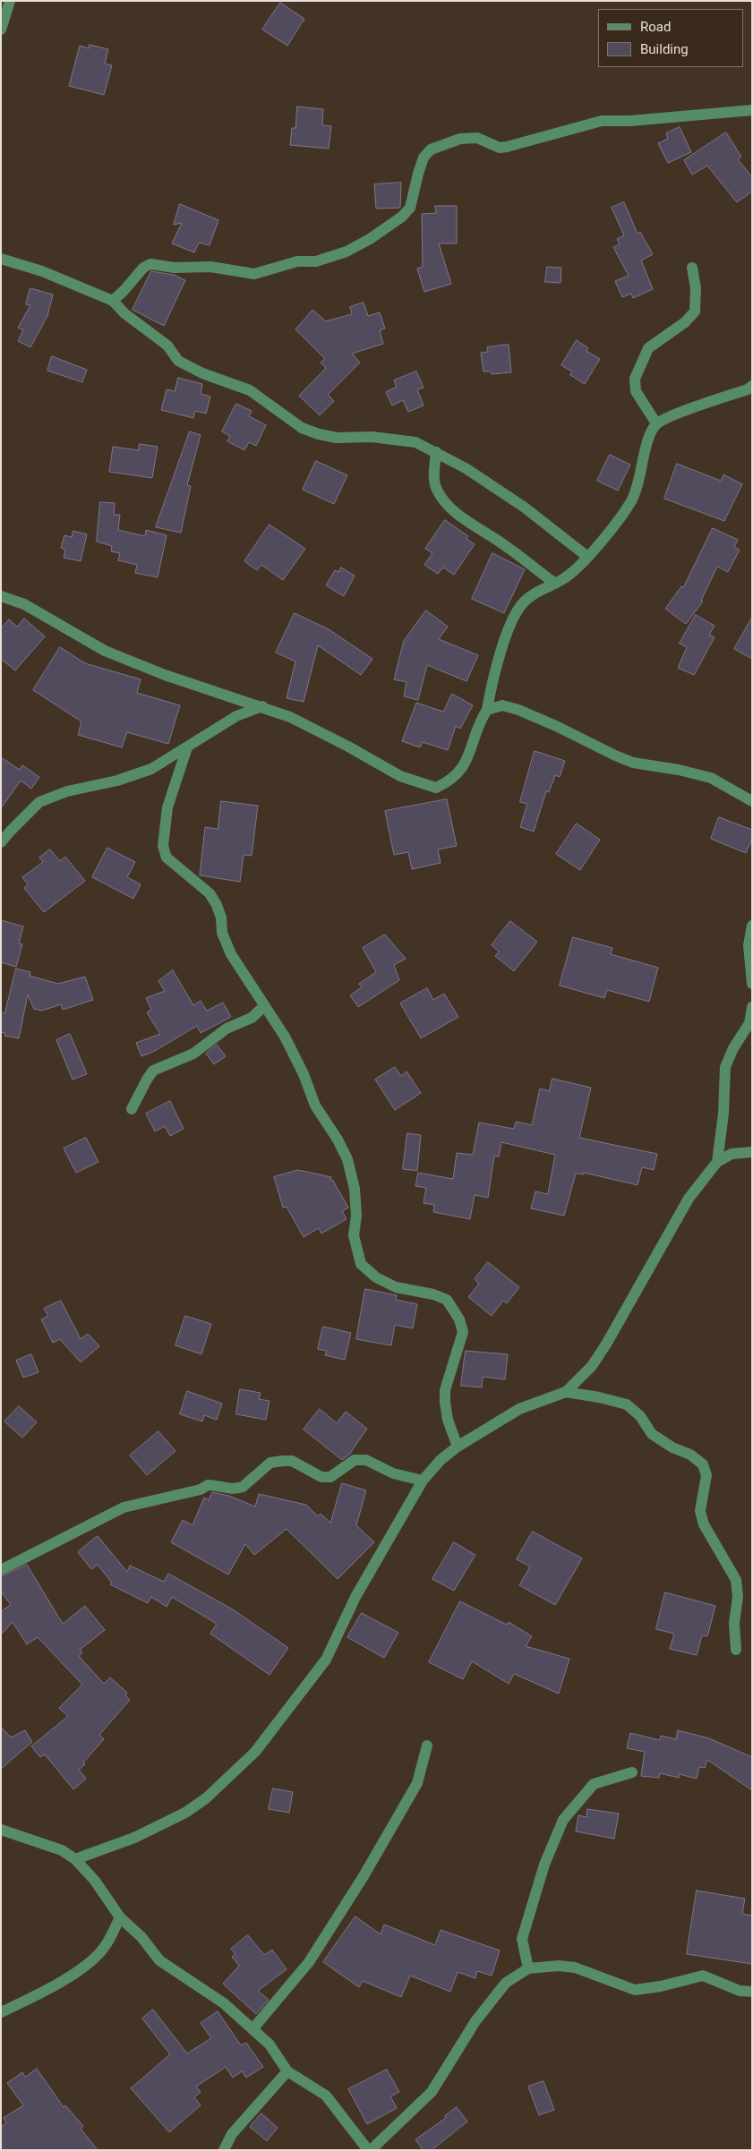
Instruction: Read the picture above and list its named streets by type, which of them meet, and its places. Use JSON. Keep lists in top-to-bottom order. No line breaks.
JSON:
{"legend":["Road","Building"]}
